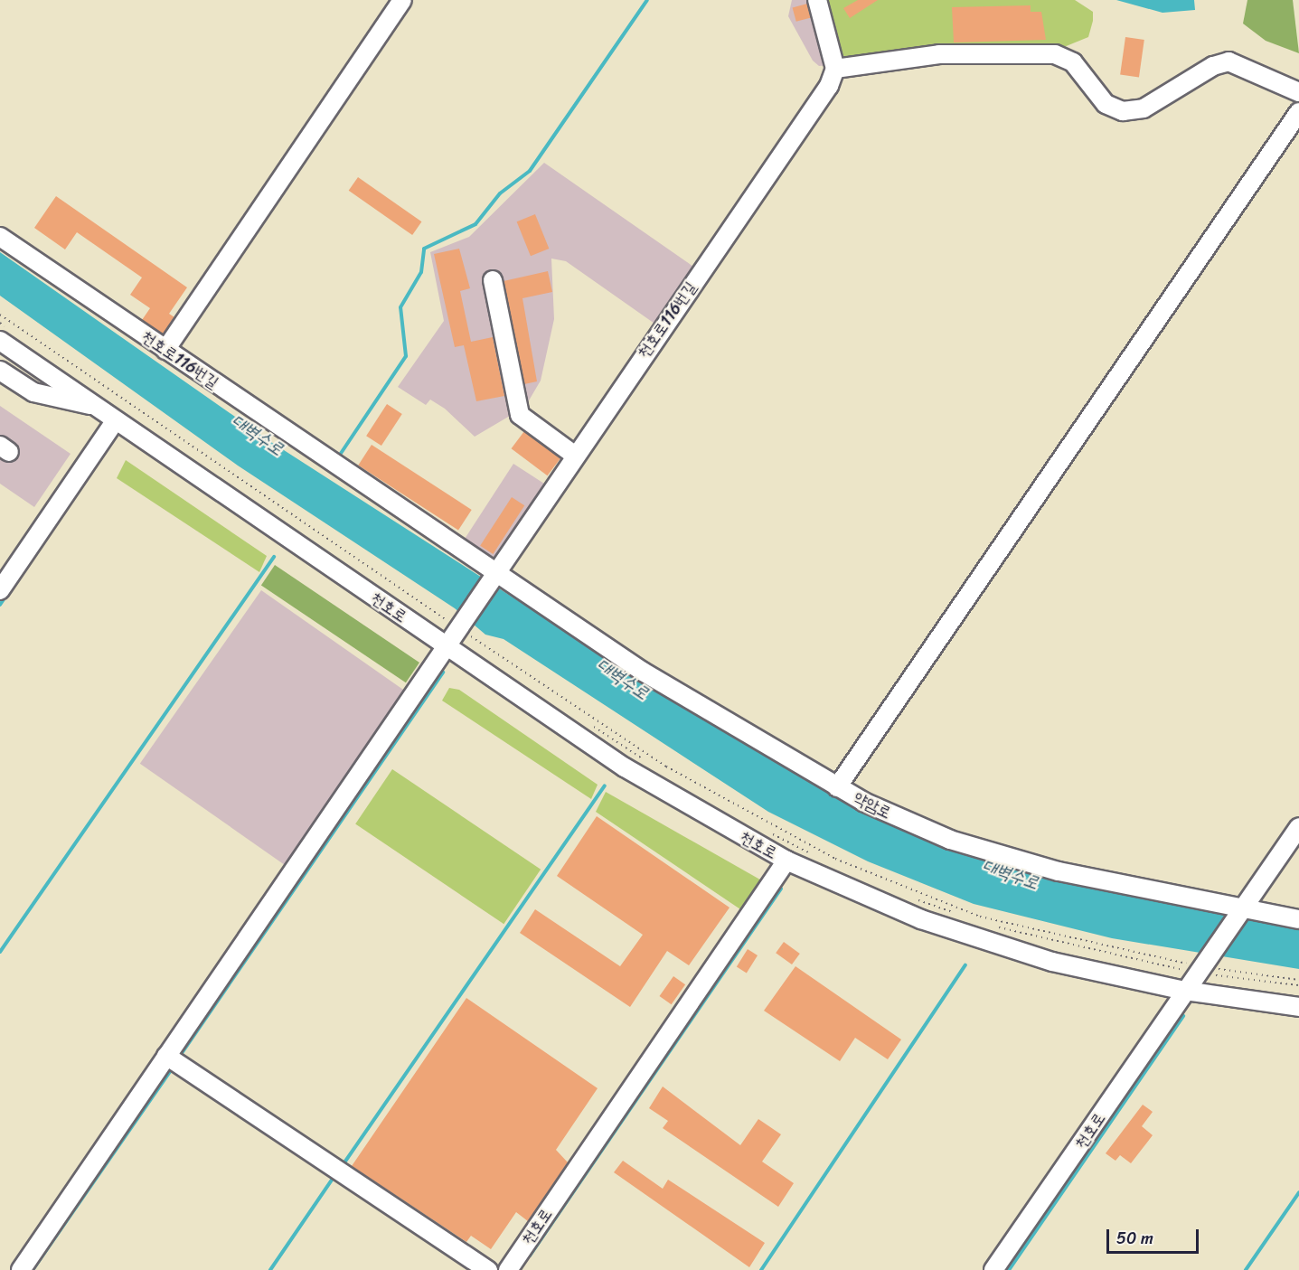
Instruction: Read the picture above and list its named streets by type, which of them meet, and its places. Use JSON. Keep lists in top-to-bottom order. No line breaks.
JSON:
{"streets":{"street":["천호로116번길","천호로","약암로"]},"crossings":[["천호로116번길","천호로"],["천호로116번길","약암로"]],"water":["대벽수로"],"scale_bar":"50 m"}
